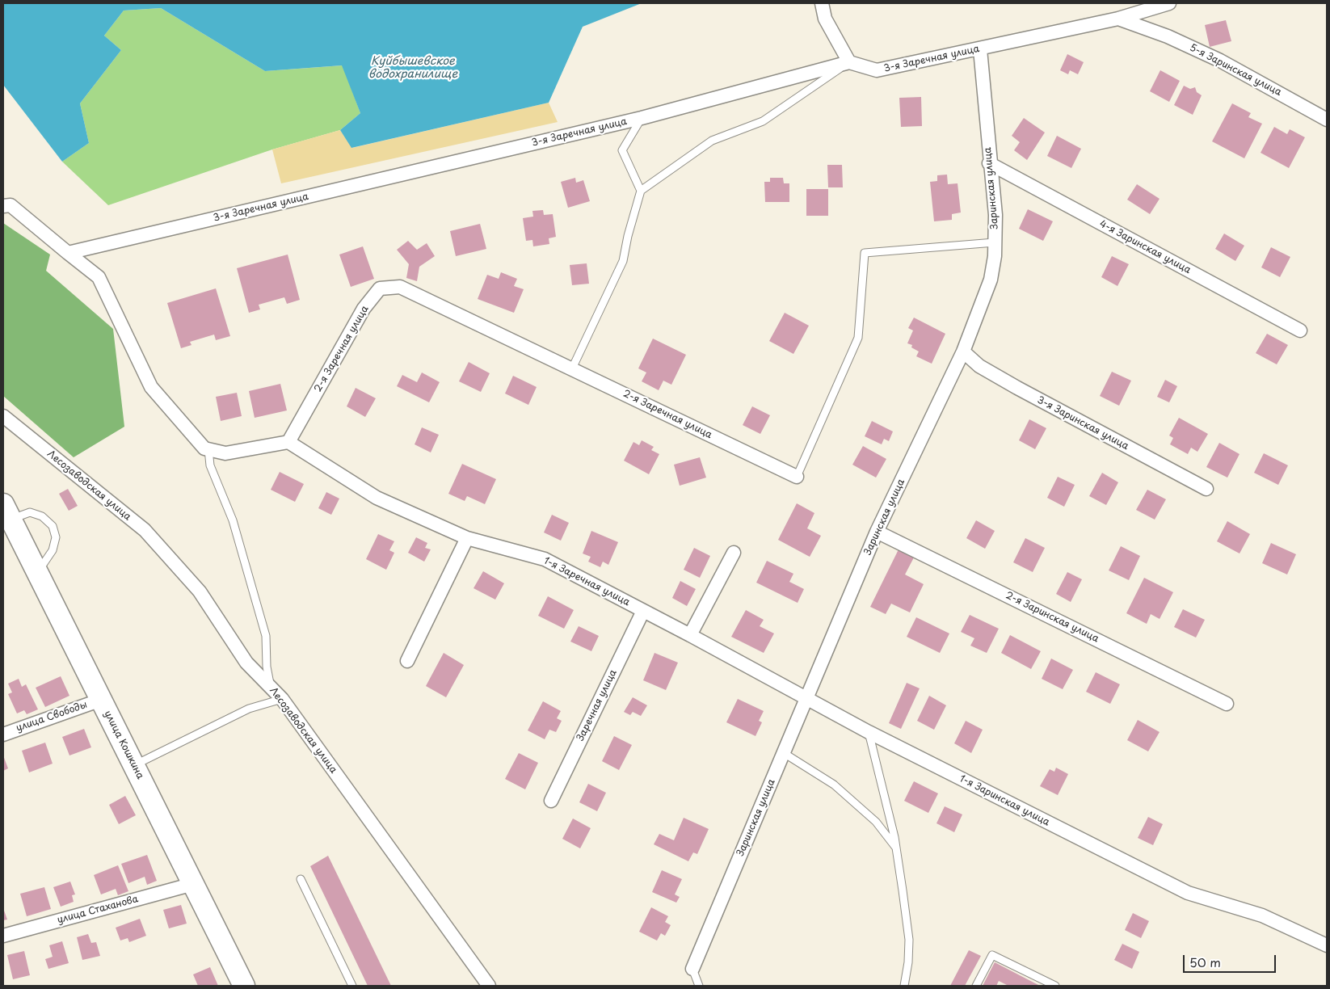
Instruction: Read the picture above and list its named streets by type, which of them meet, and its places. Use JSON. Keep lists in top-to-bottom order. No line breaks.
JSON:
{"streets":{"main road":["улица Кошкина"],"street":["3-я Заречная улица","5-я Заринская улица","Заринская улица","4-я Заринская улица","2-я Заречная улица","3-я Заринская улица","Лесозаводская улица","1-я Заречная улица","2-я Заринская улица","Заречная улица","улица Свободы","1-я Заринская улица","улица Стаханова"]},"crossings":[["3-я Заречная улица","5-я Заринская улица"],["3-я Заречная улица","Заринская улица"],["Заринская улица","4-я Заринская улица"],["Заринская улица","3-я Заринская улица"],["Заринская улица","2-я Заринская улица"],["Заринская улица","1-я Заринская улица"],["2-я Заречная улица","1-я Заречная улица"],["1-я Заречная улица","Заречная улица"],["1-я Заречная улица","1-я Заринская улица"],["улица Свободы","улица Кошкина"],["улица Кошкина","улица Стаханова"]],"water":["Куйбышевское водохранилище"],"scale_bar":"50 m"}
